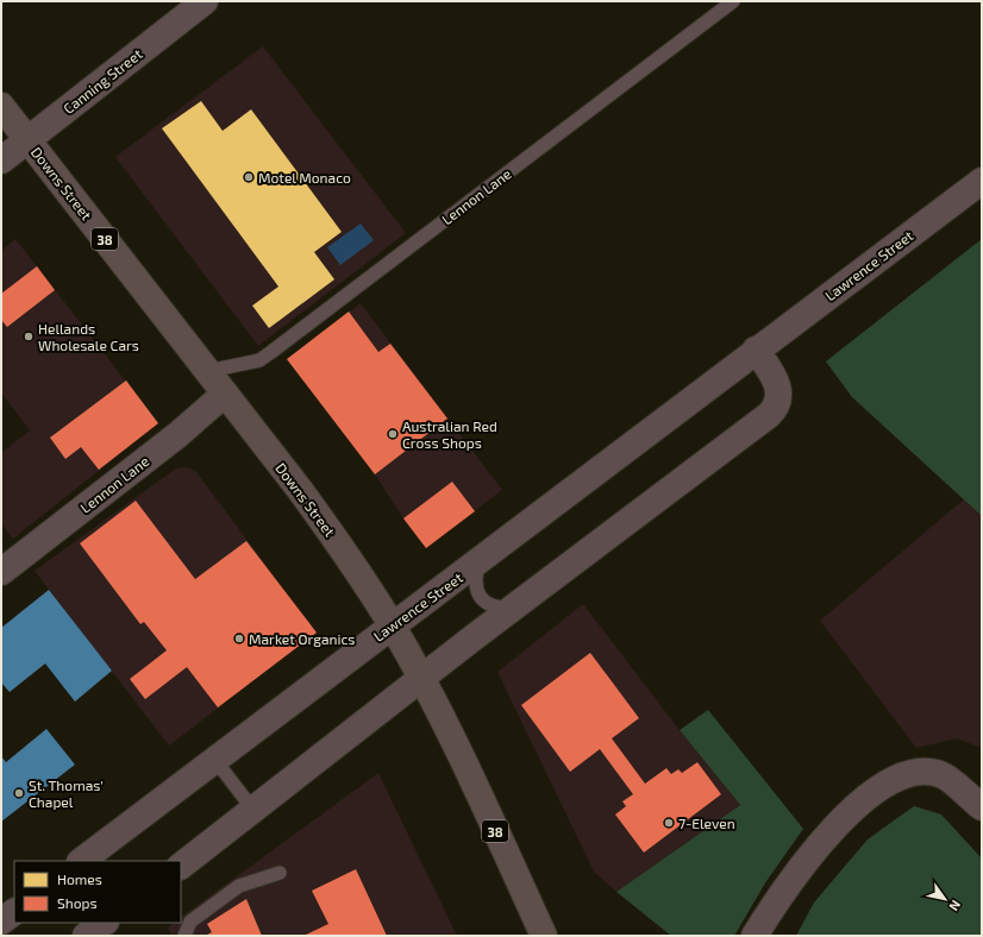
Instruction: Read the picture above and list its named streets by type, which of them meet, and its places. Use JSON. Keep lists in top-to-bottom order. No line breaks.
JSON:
{"streets":{"main road":["Downs Street","38"],"street":["Canning Street","Lennon Lane","Lawrence Street"]},"crossings":[["Canning Street","Downs Street"],["Downs Street","Lennon Lane"],["Downs Street","Lawrence Street"]],"places":["Motel Monaco","Hellands Wholesale Cars","Australian Red Cross Shops","Market Organics","St. Thomas' Chapel","7-Eleven"],"legend":["Homes","Shops"],"north":"bottom right"}
